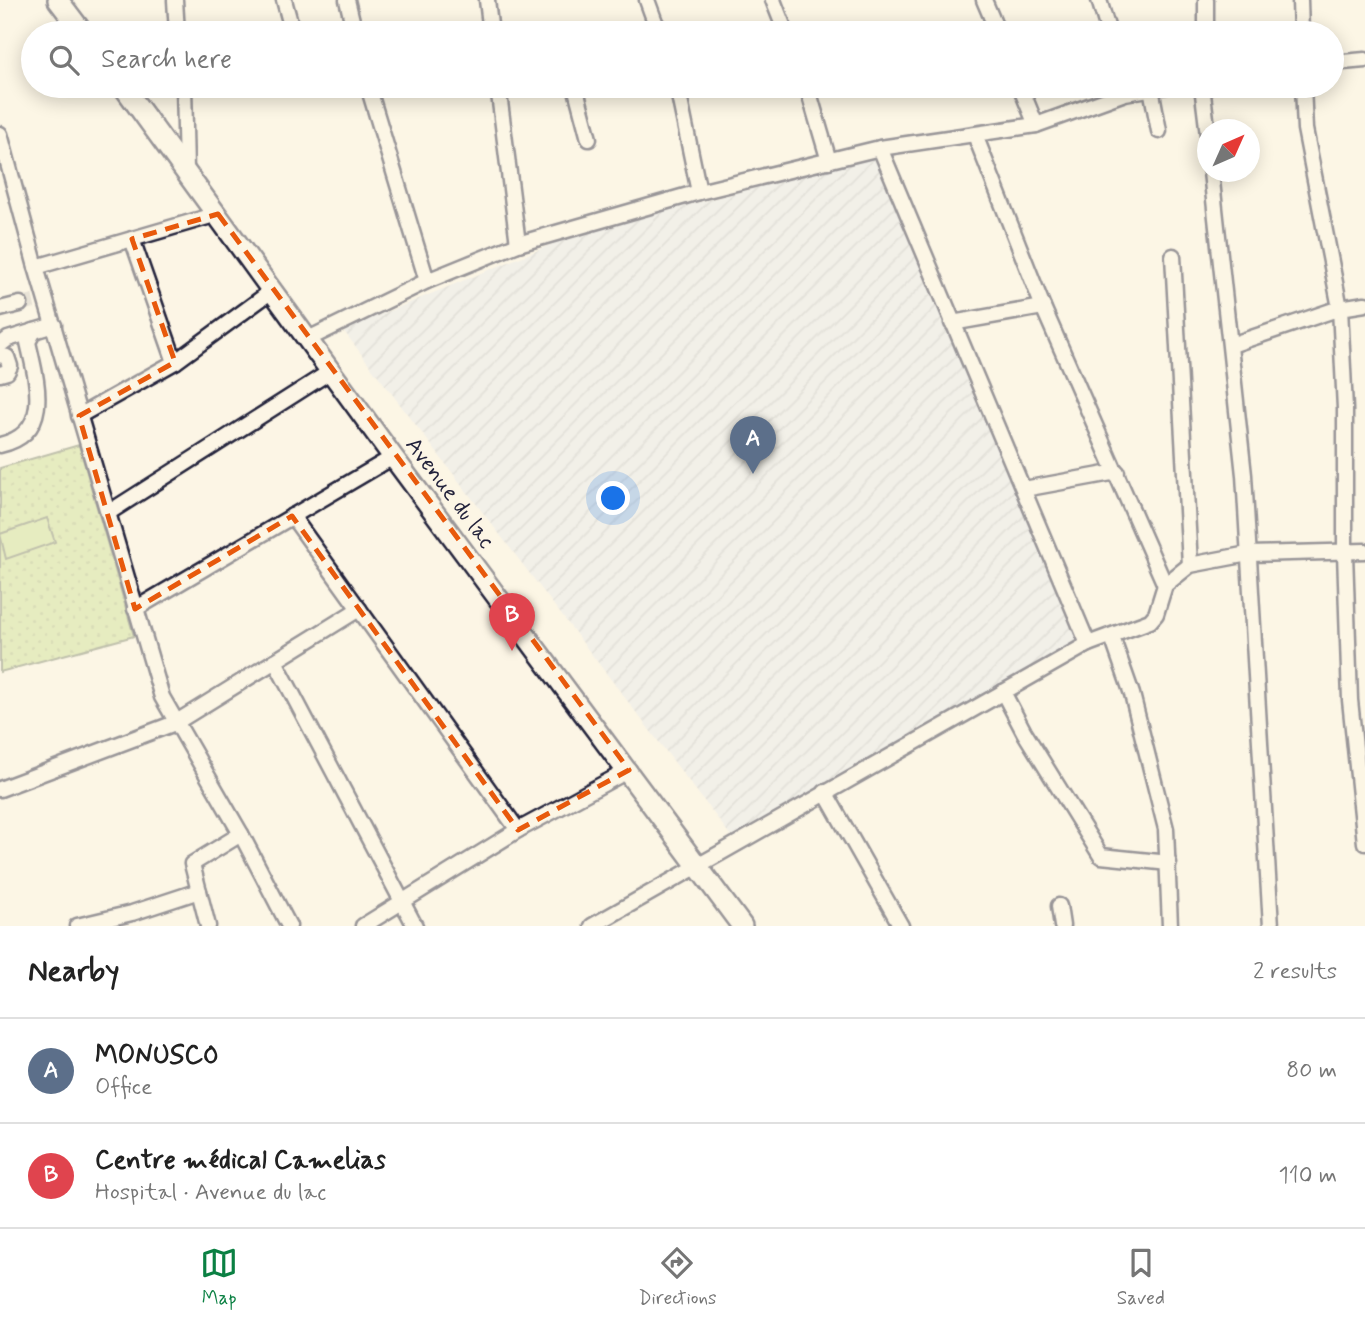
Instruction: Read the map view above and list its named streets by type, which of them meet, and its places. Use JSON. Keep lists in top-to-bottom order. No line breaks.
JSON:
{"streets":{"main road":["Avenue du lac"]},"north":"top right","page":{"search":"Search here","pins":["A","B"],"heading":["Nearby","2 results"],"list":[{"mark":"A","name":"MONUSCO","note":"Office","value":"80 m"},{"mark":"B","name":"Centre médical Camelias","note":"Hospital · Avenue du lac","value":"110 m"}],"nav":["Map","Directions","Saved"]}}
